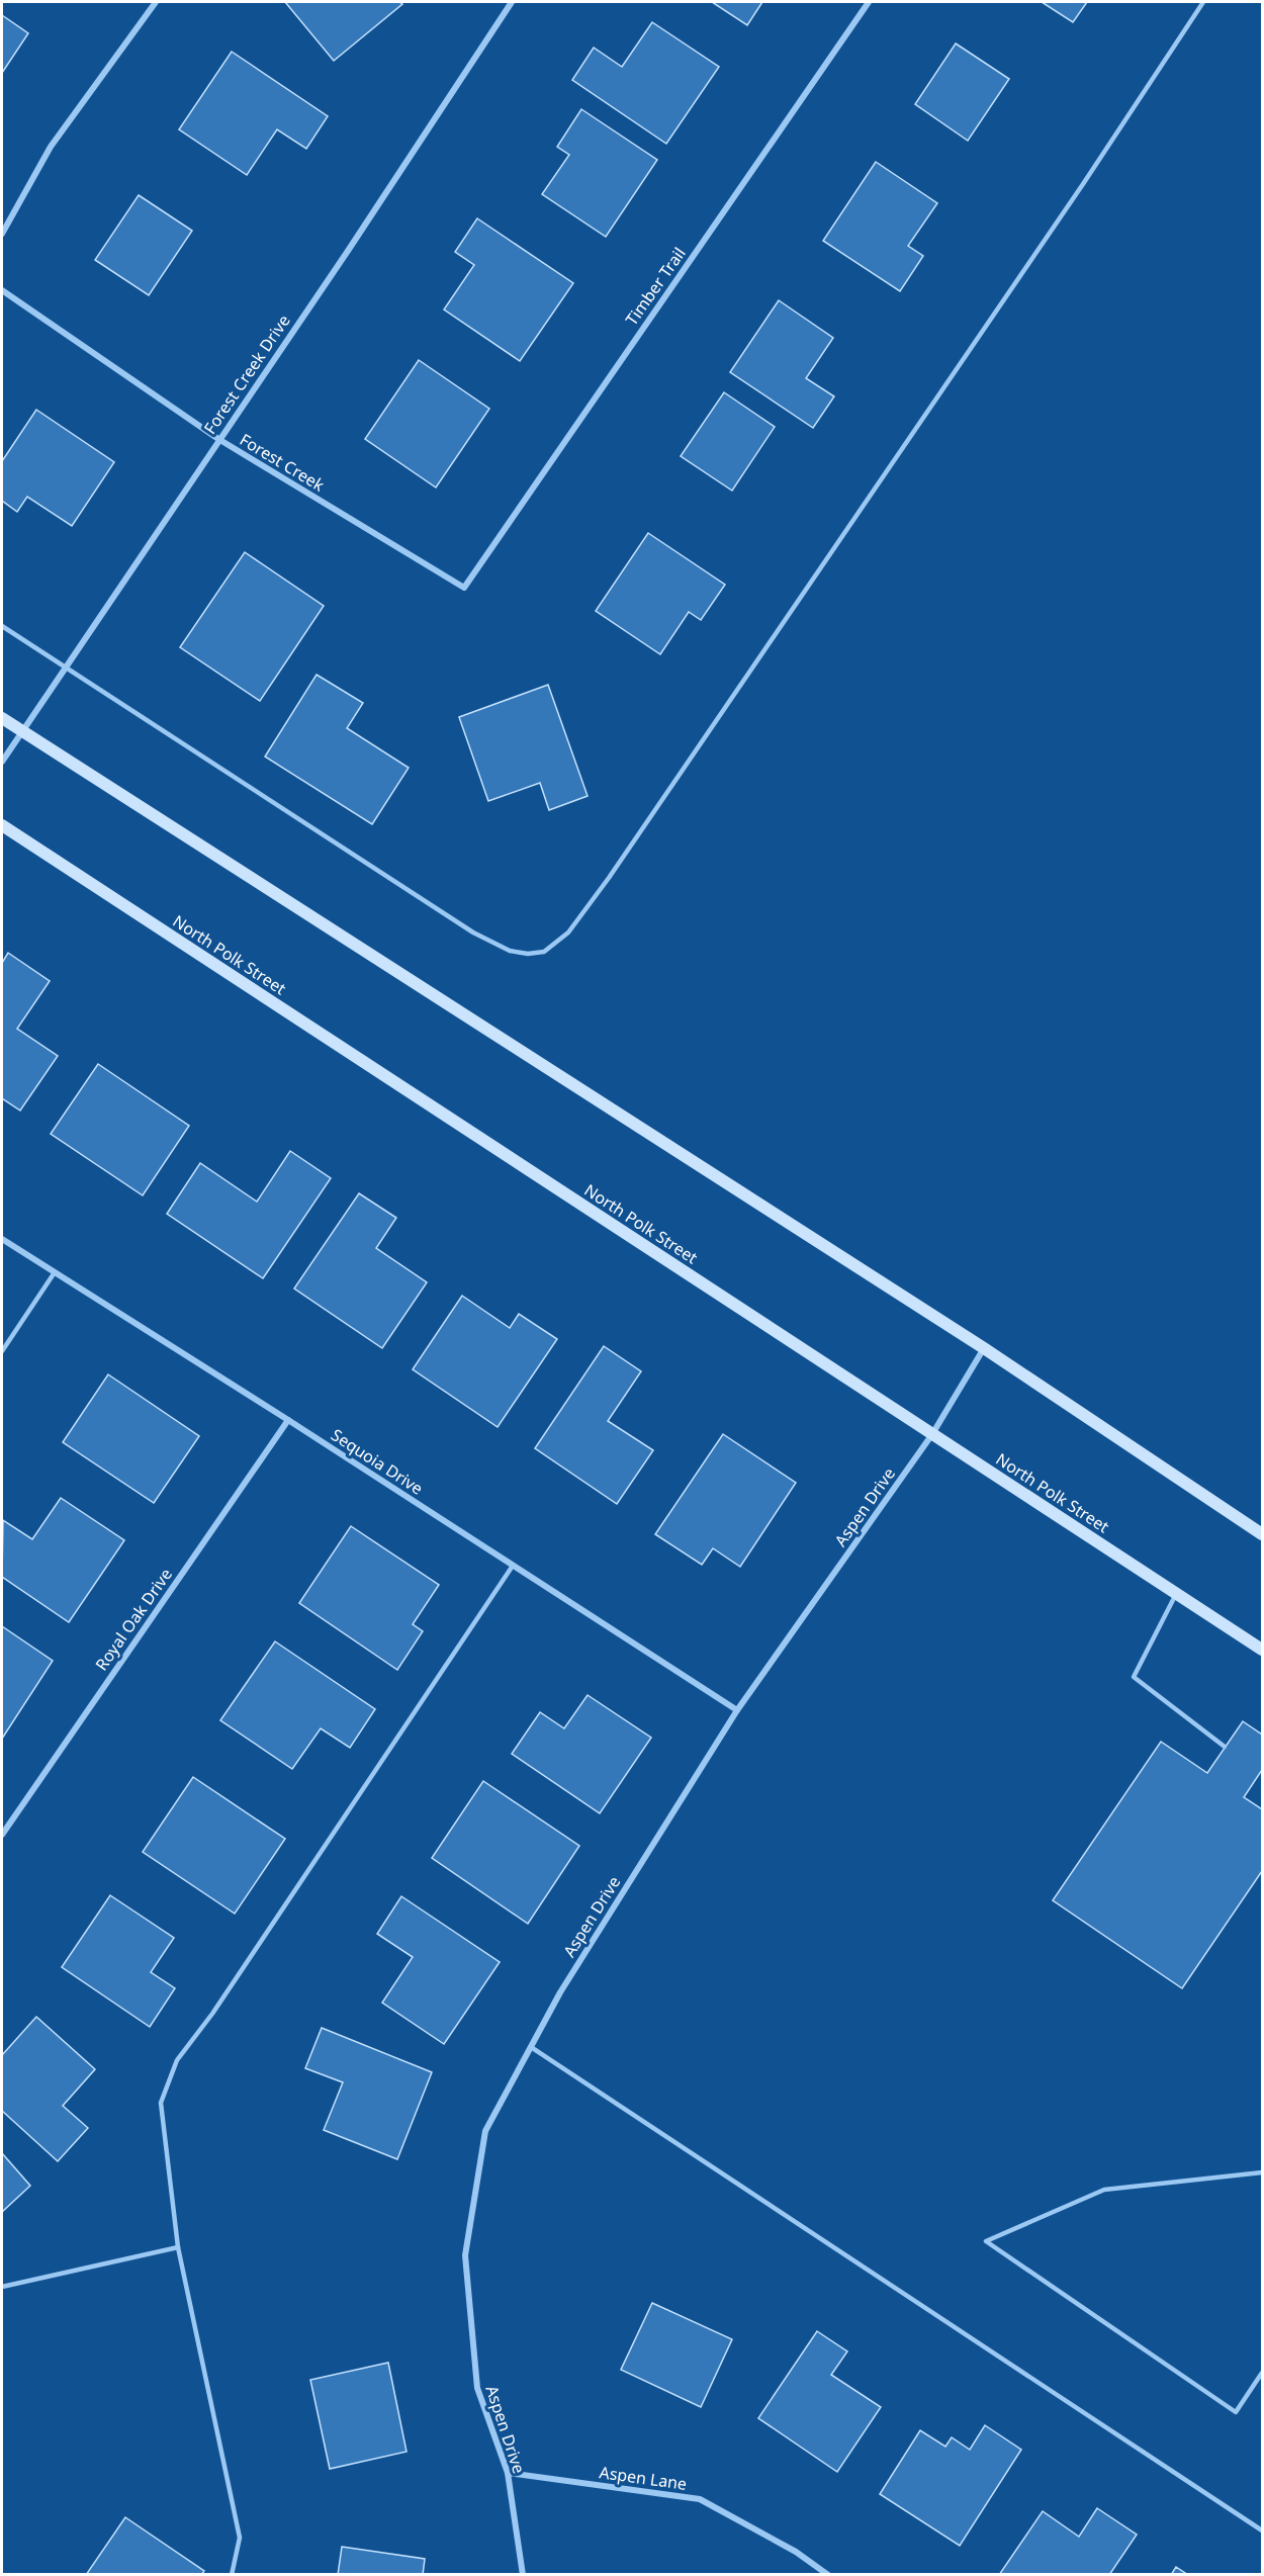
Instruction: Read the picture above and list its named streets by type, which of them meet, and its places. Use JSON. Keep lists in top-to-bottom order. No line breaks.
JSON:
{"streets":{"main road":["North Polk Street"],"street":["Timber Trail","Forest Creek Drive","Forest Creek","Sequoia Drive","Aspen Drive","Royal Oak Drive","Aspen Lane"]},"crossings":[["Timber Trail","Forest Creek"],["Forest Creek Drive","Forest Creek"],["North Polk Street","Aspen Drive"],["Sequoia Drive","Aspen Drive"],["Sequoia Drive","Royal Oak Drive"],["Aspen Drive","Aspen Lane"]]}
